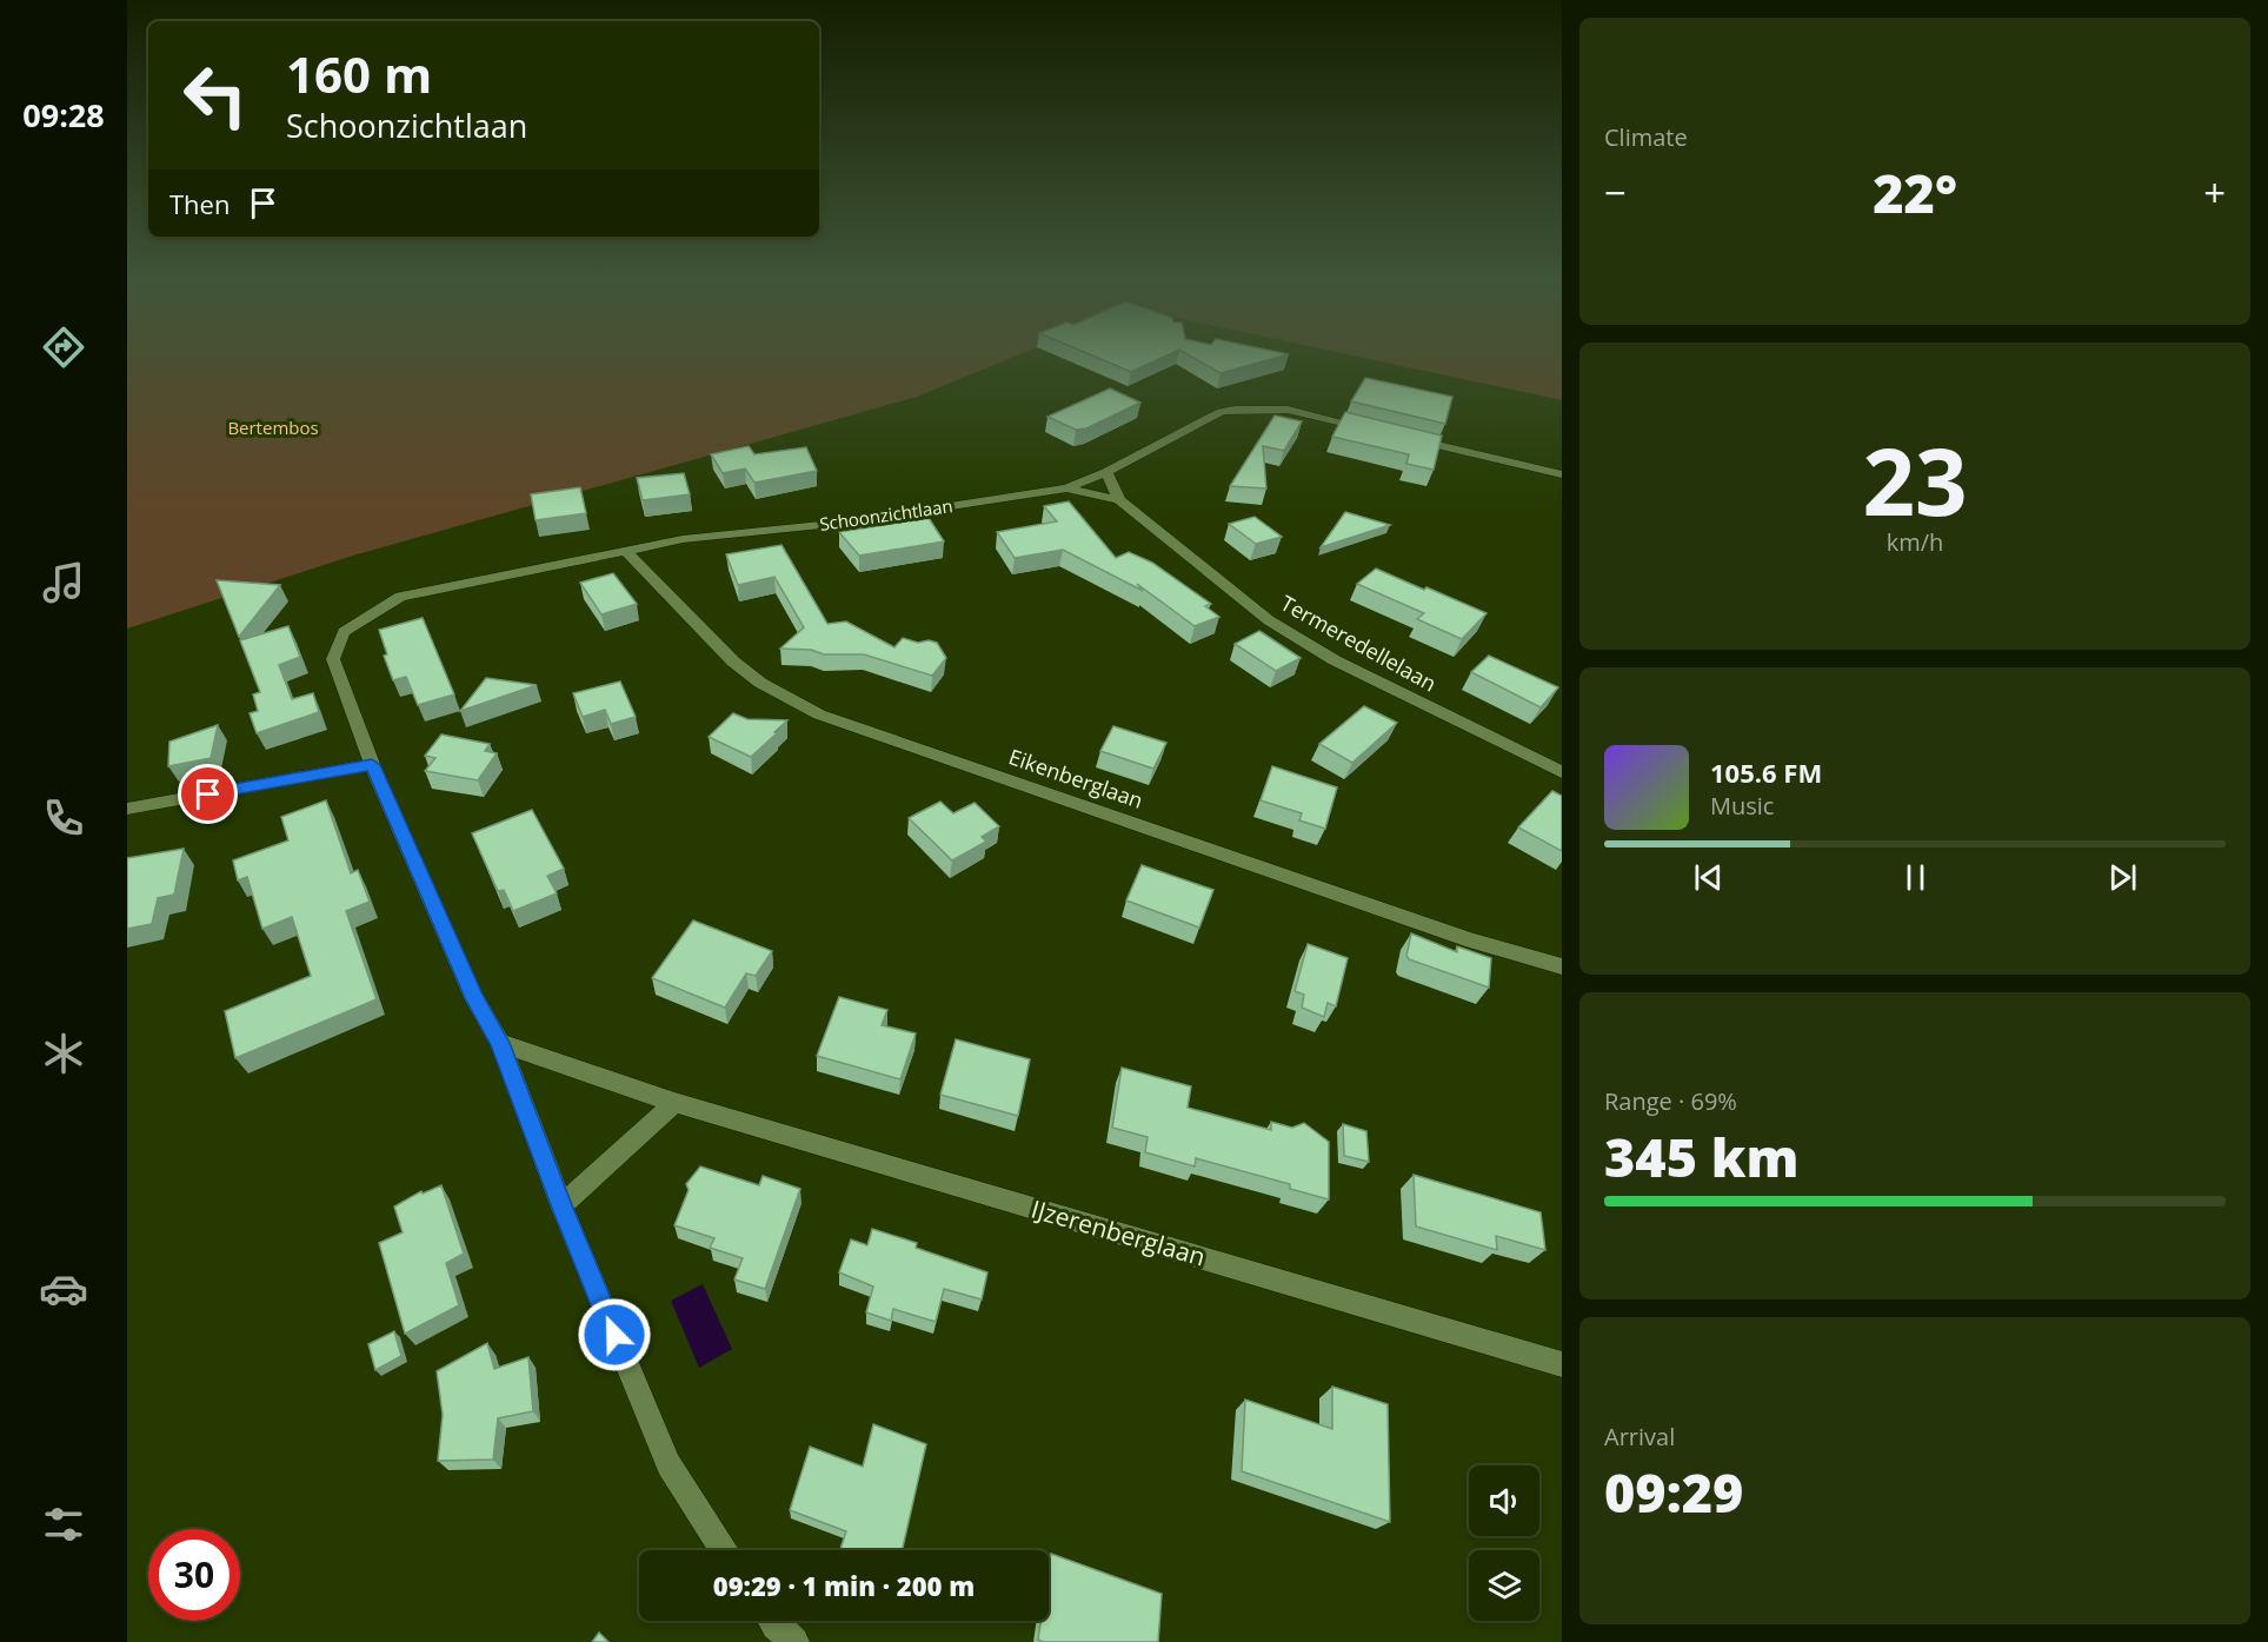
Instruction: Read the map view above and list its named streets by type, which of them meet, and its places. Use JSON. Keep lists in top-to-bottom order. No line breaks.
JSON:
{"streets":{"street":["Schoonzichtlaan","Termeredellelaan","Eikenberglaan","IJzerenberglaan"]},"crossings":[["Schoonzichtlaan","Termeredellelaan"],["Schoonzichtlaan","Eikenberglaan"],["Schoonzichtlaan","IJzerenberglaan"]],"parks":["Bertembos"],"page":{"tabs":"09:28","tile":["Climate",["23","km/h"],["Range · 69%","345 km"],["Arrival","09:29"]],"turn":["160 m","Schoonzichtlaan"],"heat":["−","22°","+"],"then":"Then","song":["105.6 FM","Music"],"limit":"30","trip":"09:29 · 1 min · 200 m"}}
